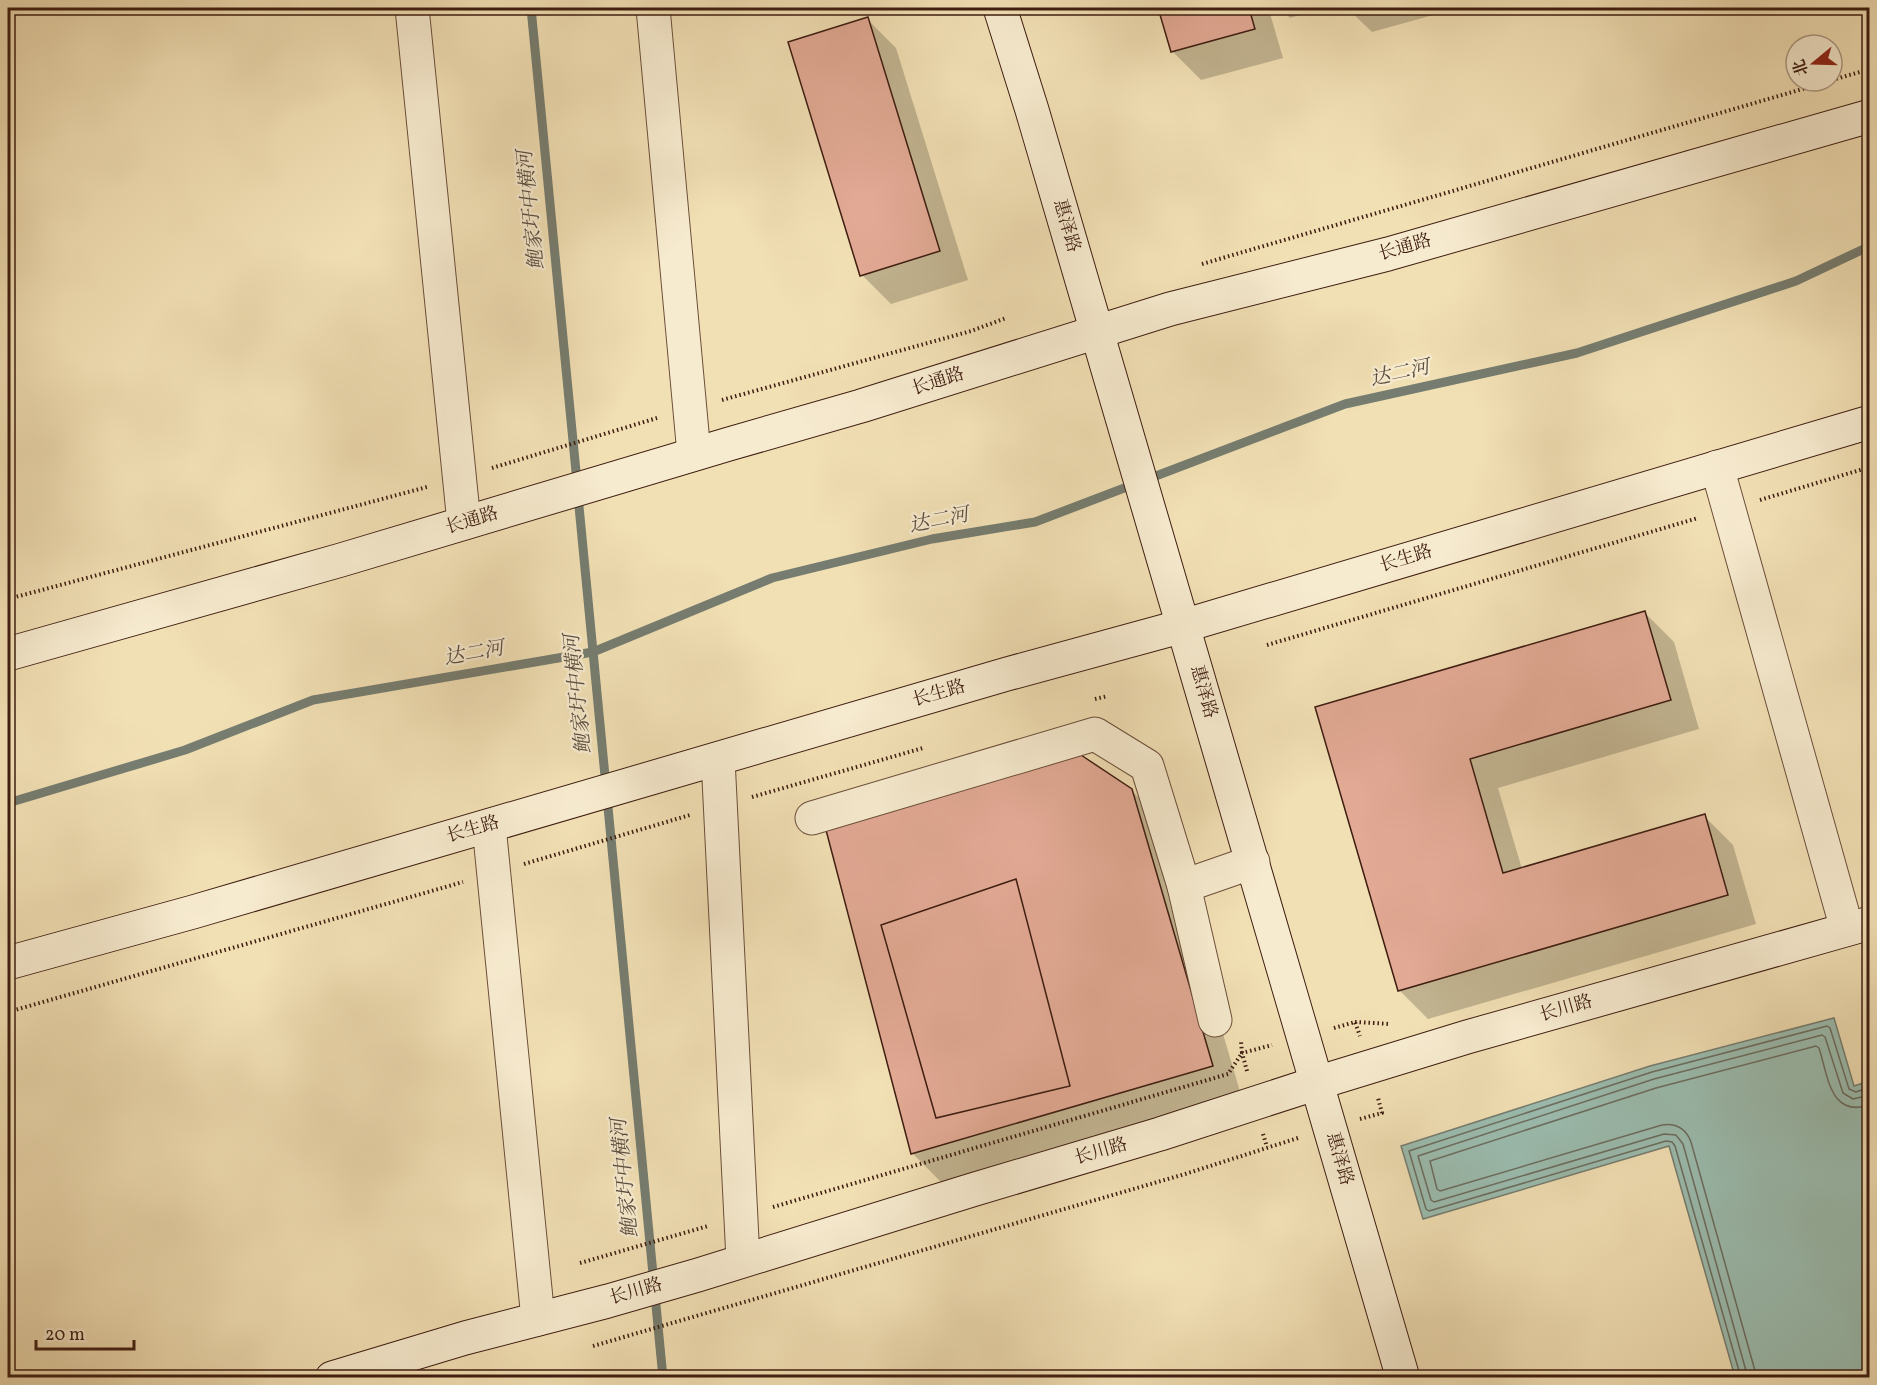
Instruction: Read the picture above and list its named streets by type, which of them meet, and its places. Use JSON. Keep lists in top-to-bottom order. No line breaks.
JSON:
{"streets":{"street":["惠泽路","长通路","长生路","长川路"]},"crossings":[["惠泽路","长通路"],["惠泽路","长生路"],["惠泽路","长川路"]],"water":["鲍家圩中横河","达二河"],"scale_bar":"20 m","north":"left"}
